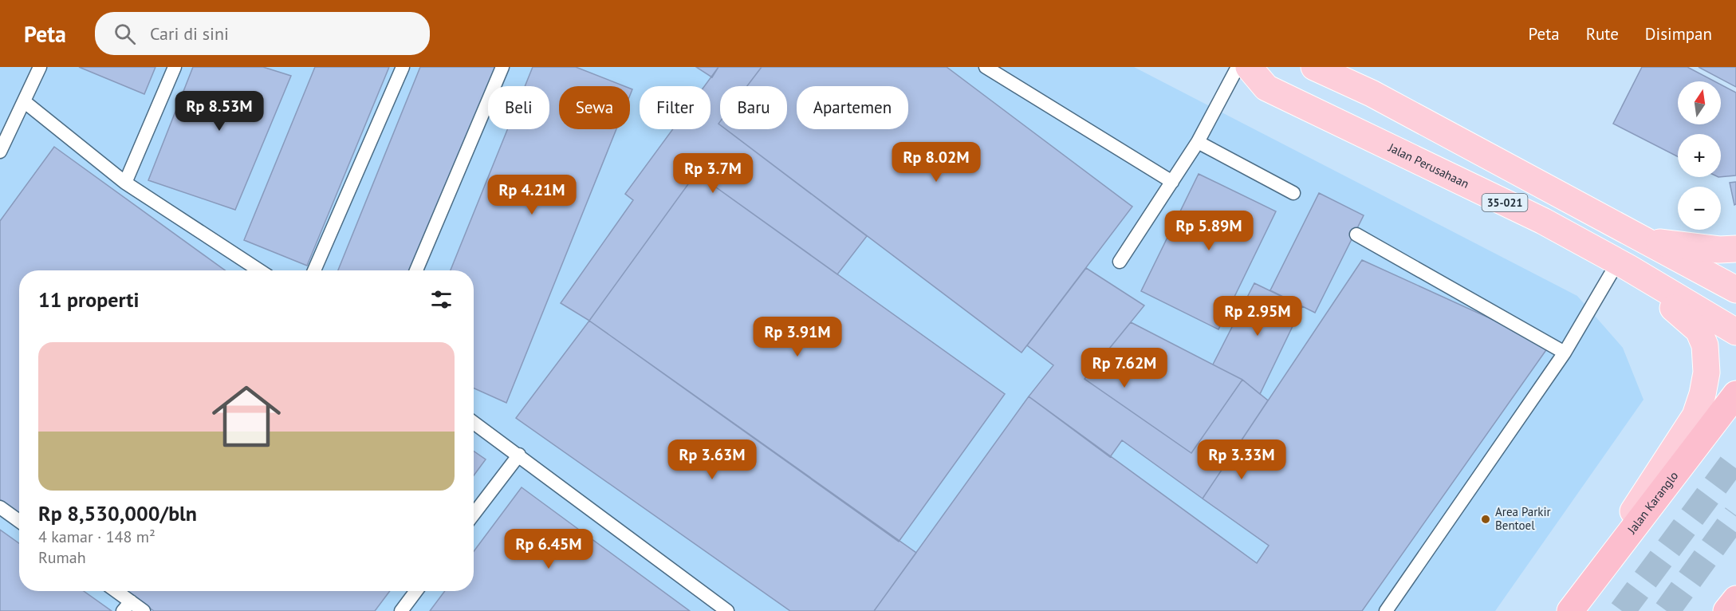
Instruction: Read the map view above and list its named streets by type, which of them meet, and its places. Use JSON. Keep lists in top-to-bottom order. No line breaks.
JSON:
{"streets":{"highway":["Jalan Karanglo"],"main road":["Jalan Perusahaan","35-021"]},"crossings":[["Jalan Perusahaan","35-021"],["35-021","Jalan Karanglo"]],"places":["Area Parkir Bentoel"],"north":"top","page":{"header":"Peta","search":"Cari di sini","nav":["Peta","Rute","Disimpan"],"map_buttons":["+","−"],"chip":["Beli","Sewa","Filter","Baru","Apartemen"],"price":["Rp 8.53M","Rp 8.02M","Rp 3.7M","Rp 4.21M","Rp 5.89M","Rp 2.95M","Rp 3.91M","Rp 7.62M","Rp 3.63M","Rp 3.33M","Rp 6.45M"],"heading":"11 properti","list":[{"name":"Rp 8,530,000/bln","note":"4 kamar · 148 m² · Rumah"}]}}
